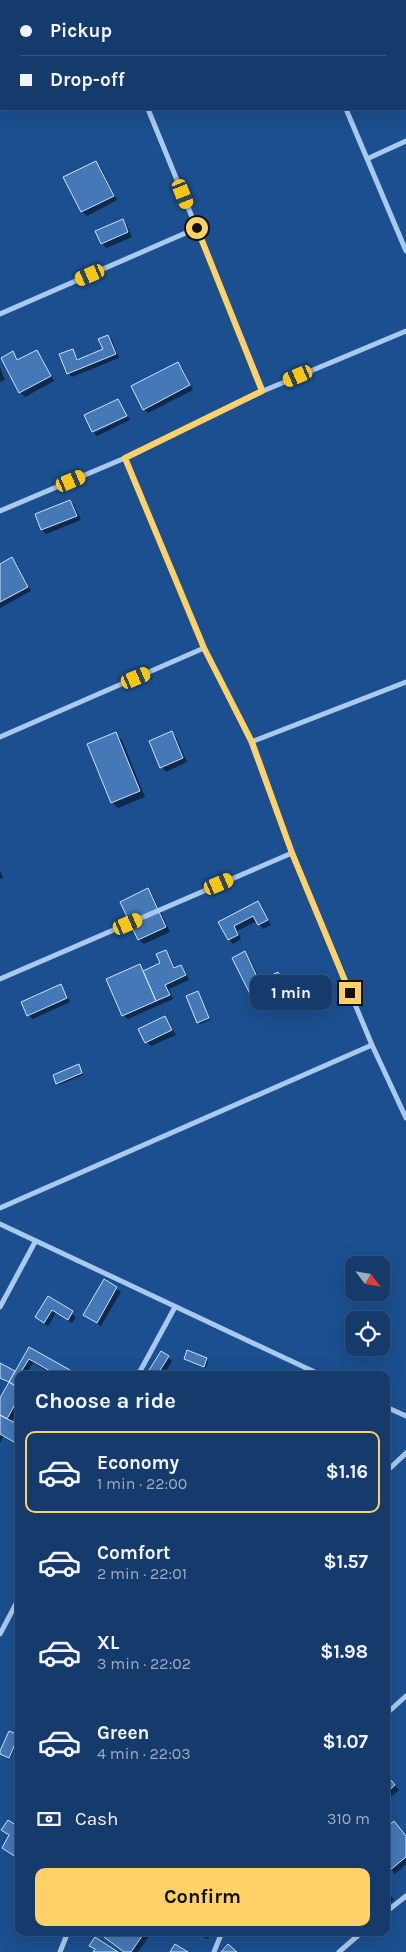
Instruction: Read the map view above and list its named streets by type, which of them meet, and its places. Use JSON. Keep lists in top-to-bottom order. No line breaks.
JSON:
{"north":"bottom right","page":{"banner":["Pickup","Drop-off"],"bubble":"1 min","heading":"Choose a ride","list":[{"name":"Economy","note":"1 min · 22:00","value":"$1.16"},{"name":"Comfort","note":"2 min · 22:01","value":"$1.57"},{"name":"XL","note":"3 min · 22:02","value":"$1.98"},{"name":"Green","note":"4 min · 22:03","value":"$1.07"}],"pay":["Cash","310 m"],"buttons":"Confirm"}}
